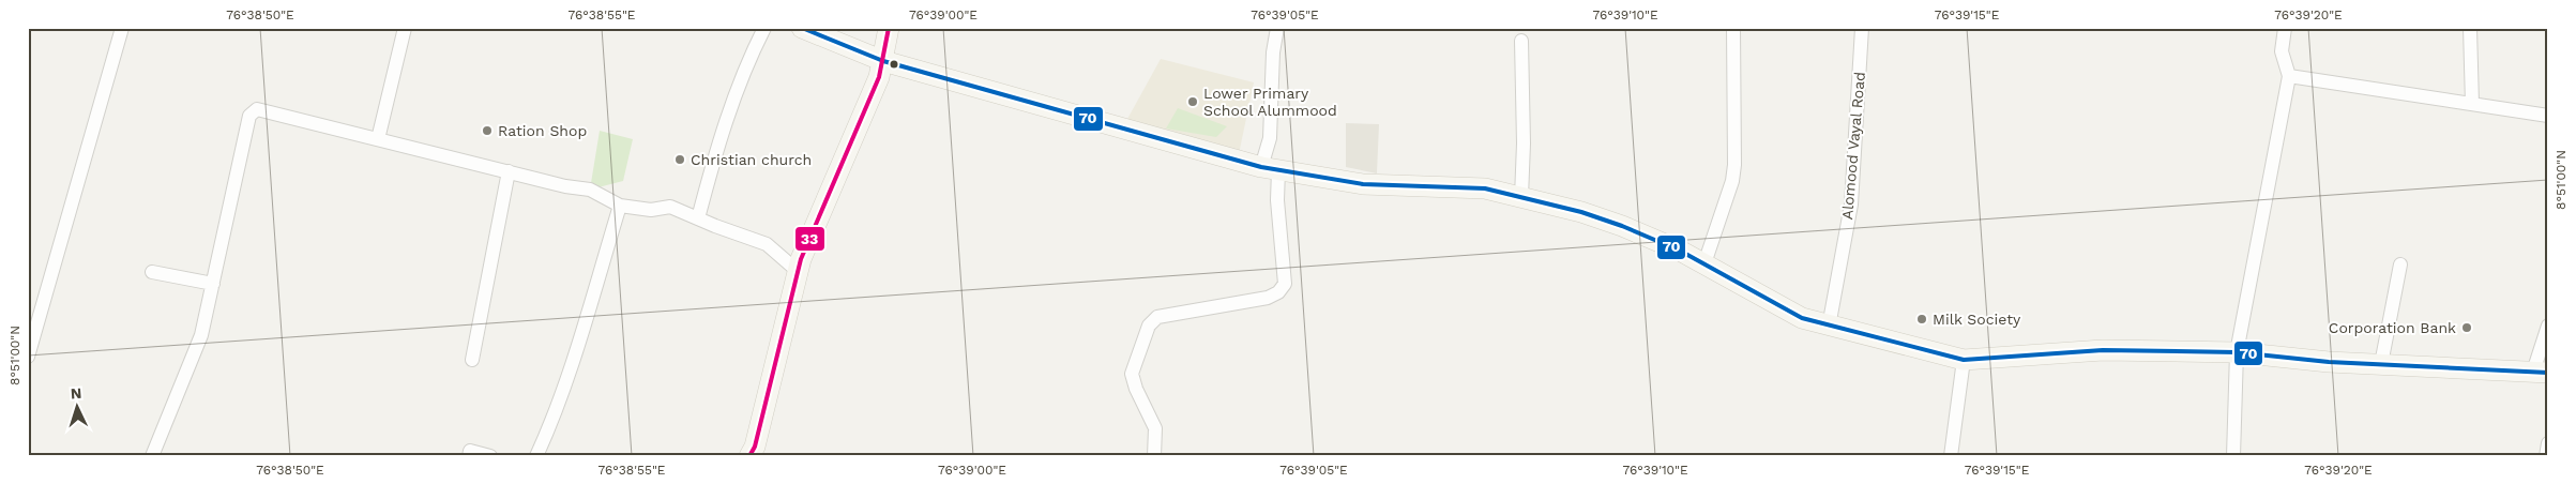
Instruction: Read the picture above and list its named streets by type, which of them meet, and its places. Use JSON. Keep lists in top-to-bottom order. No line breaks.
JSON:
{"streets":{"street":["Alomood Vayal Road"]},"places":["Lower Primary School Alummood","Ration Shop","Christian church","Milk Society","Corporation Bank"],"lines":["transit line 70","transit line 33"],"north":"top","coordinates":["76°38'50\"E","76°38'55\"E","76°39'00\"E","76°39'05\"E","76°39'10\"E","76°39'15\"E","76°39'20\"E","8°51'00\"N"]}
